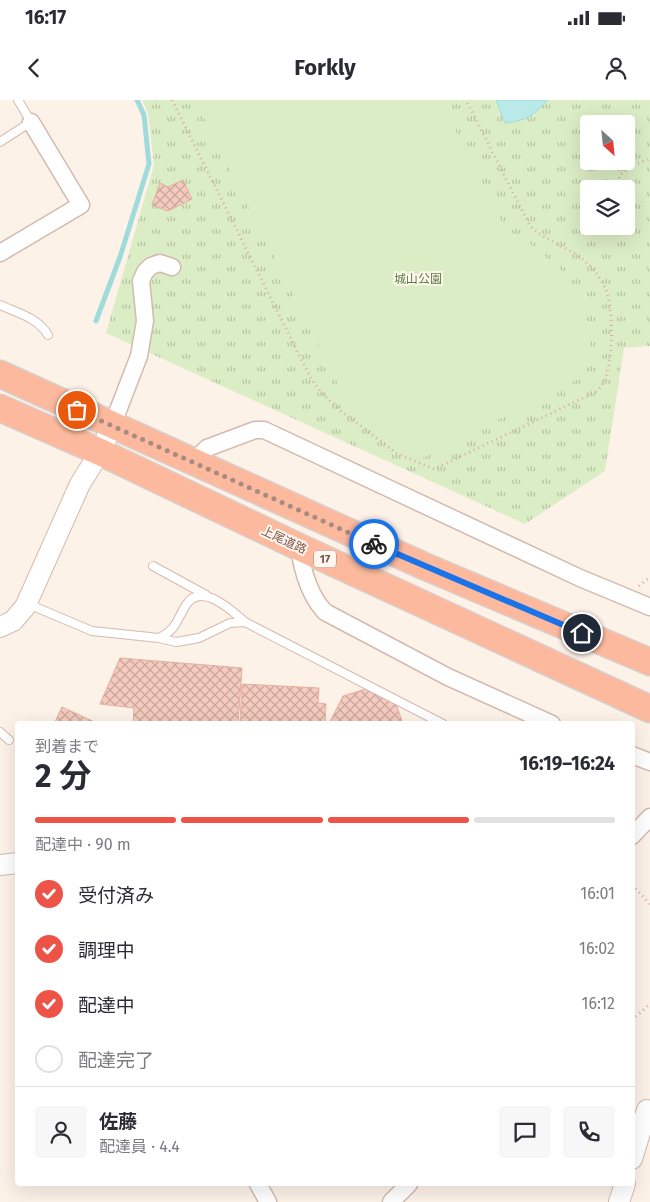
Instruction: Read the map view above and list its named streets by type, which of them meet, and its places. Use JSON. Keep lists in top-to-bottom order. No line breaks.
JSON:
{"streets":{"highway":["上尾道路","17"]},"parks":["城山公園"],"north":"bottom right","page":{"status":"16:17","header":"Forkly","heading":["2 分","到着まで","16:19–16:24"],"panel":["佐藤","配達員 · 4.4"],"bar":"配達中 · 90 m","list":[["受付済み","16:01"],["調理中","16:02"],["配達中","16:12"],"配達完了"]}}
